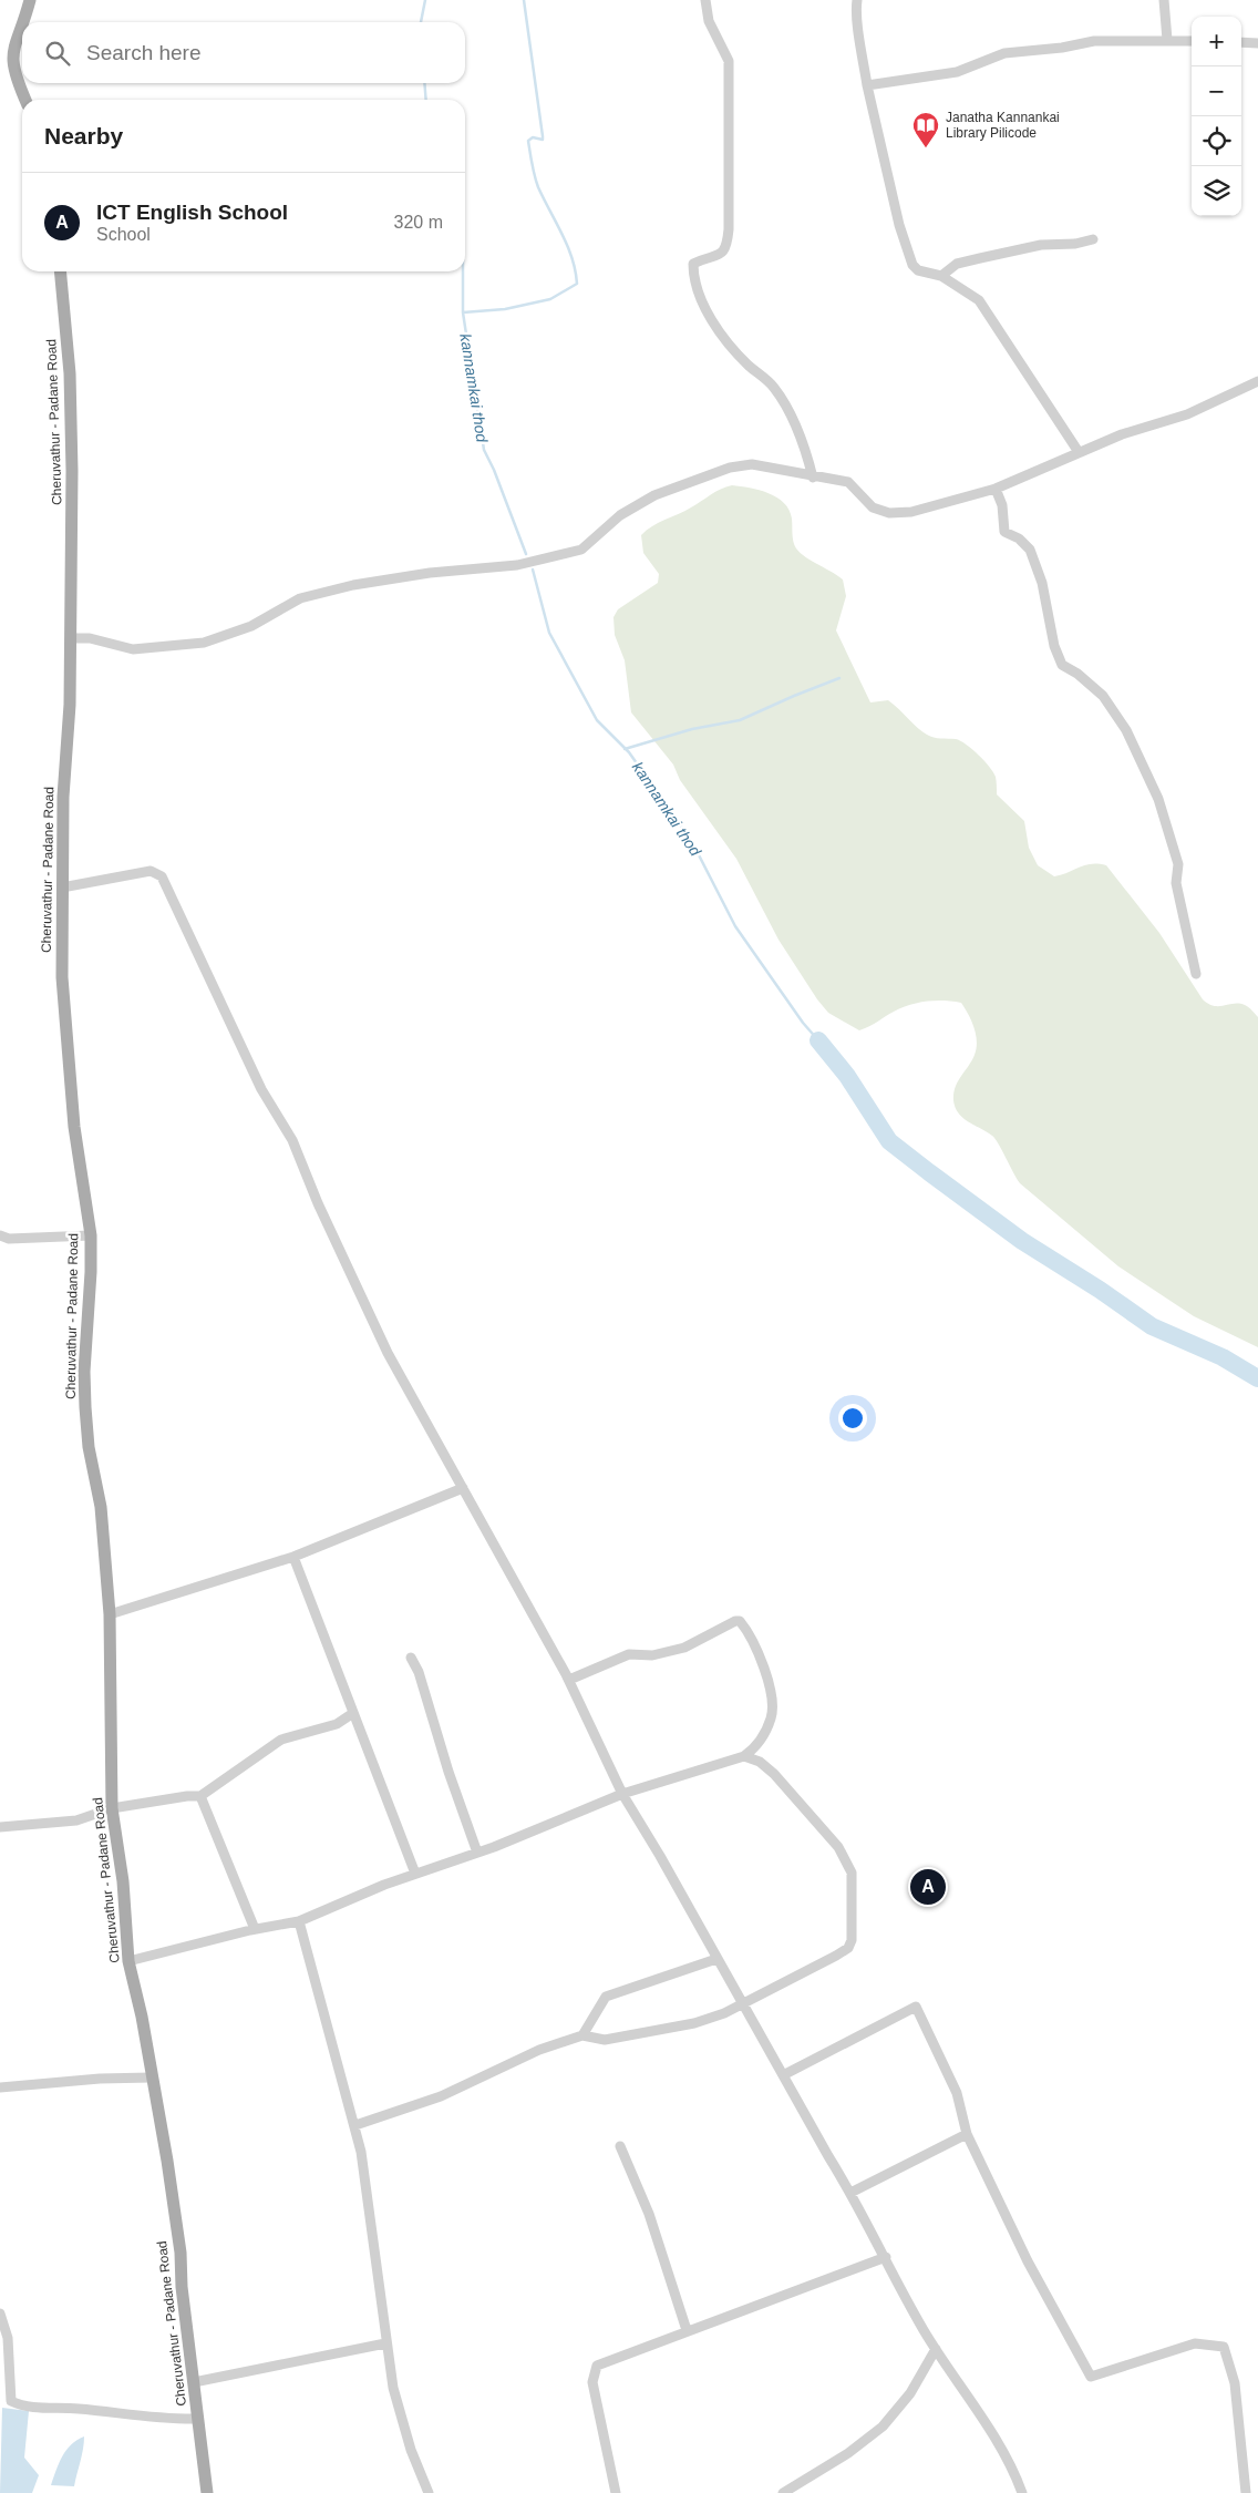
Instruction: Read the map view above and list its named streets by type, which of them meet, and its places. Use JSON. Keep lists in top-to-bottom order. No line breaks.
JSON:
{"streets":{"main road":["Cheruvathur - Padane Road"]},"water":["kannamkai thod"],"places":{"library":["Janatha Kannankai Library Pilicode"]},"page":{"map_buttons":["+","−"],"search":"Search here","heading":"Nearby","list":[{"mark":"A","name":"ICT English School","note":"School","value":"320 m"}],"pins":"A"}}
